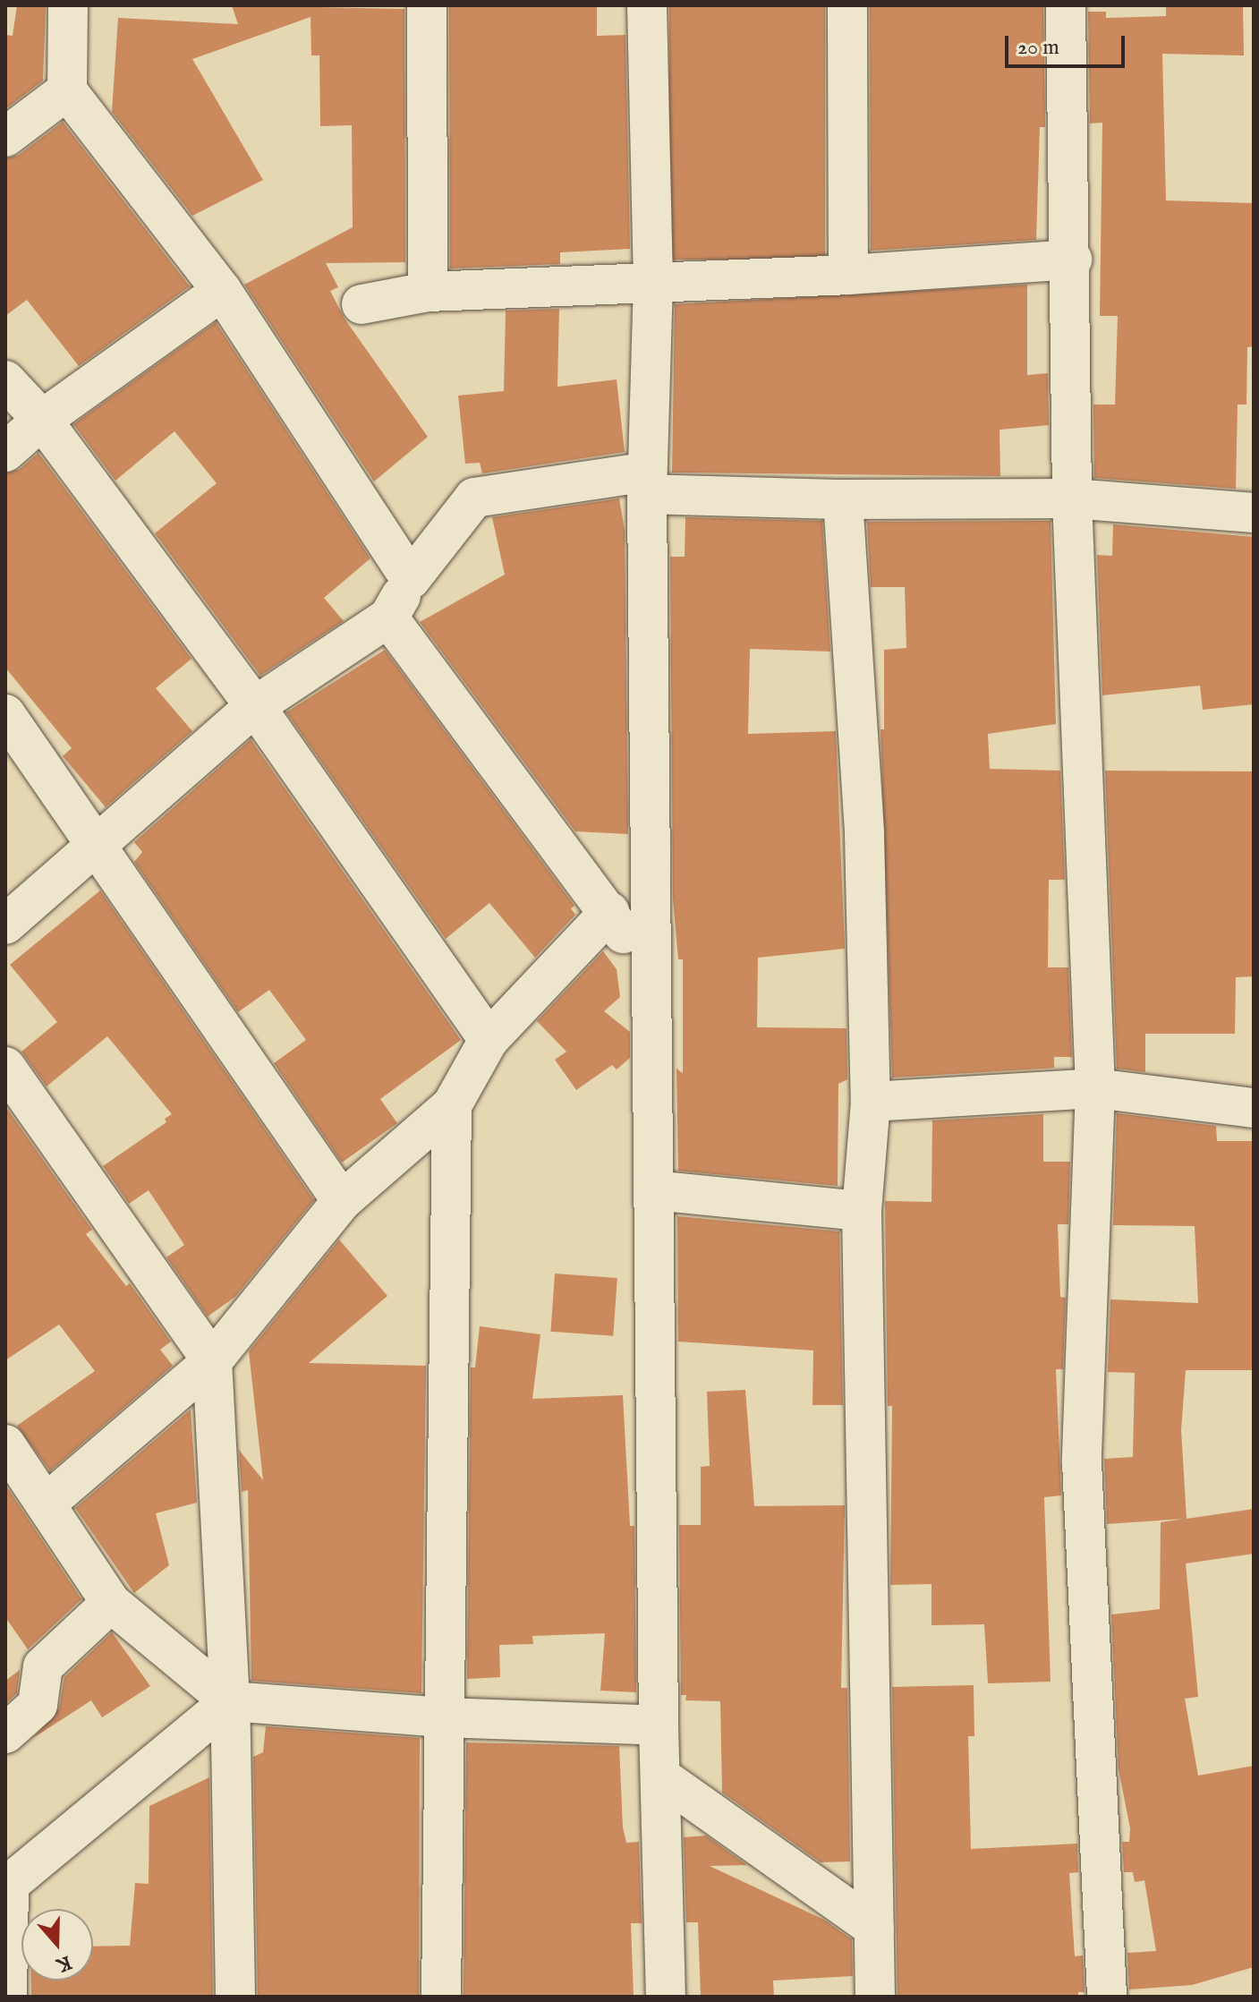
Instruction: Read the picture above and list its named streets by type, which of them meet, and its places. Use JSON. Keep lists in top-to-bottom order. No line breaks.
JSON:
{"scale_bar":"20 m","north":"bottom"}
